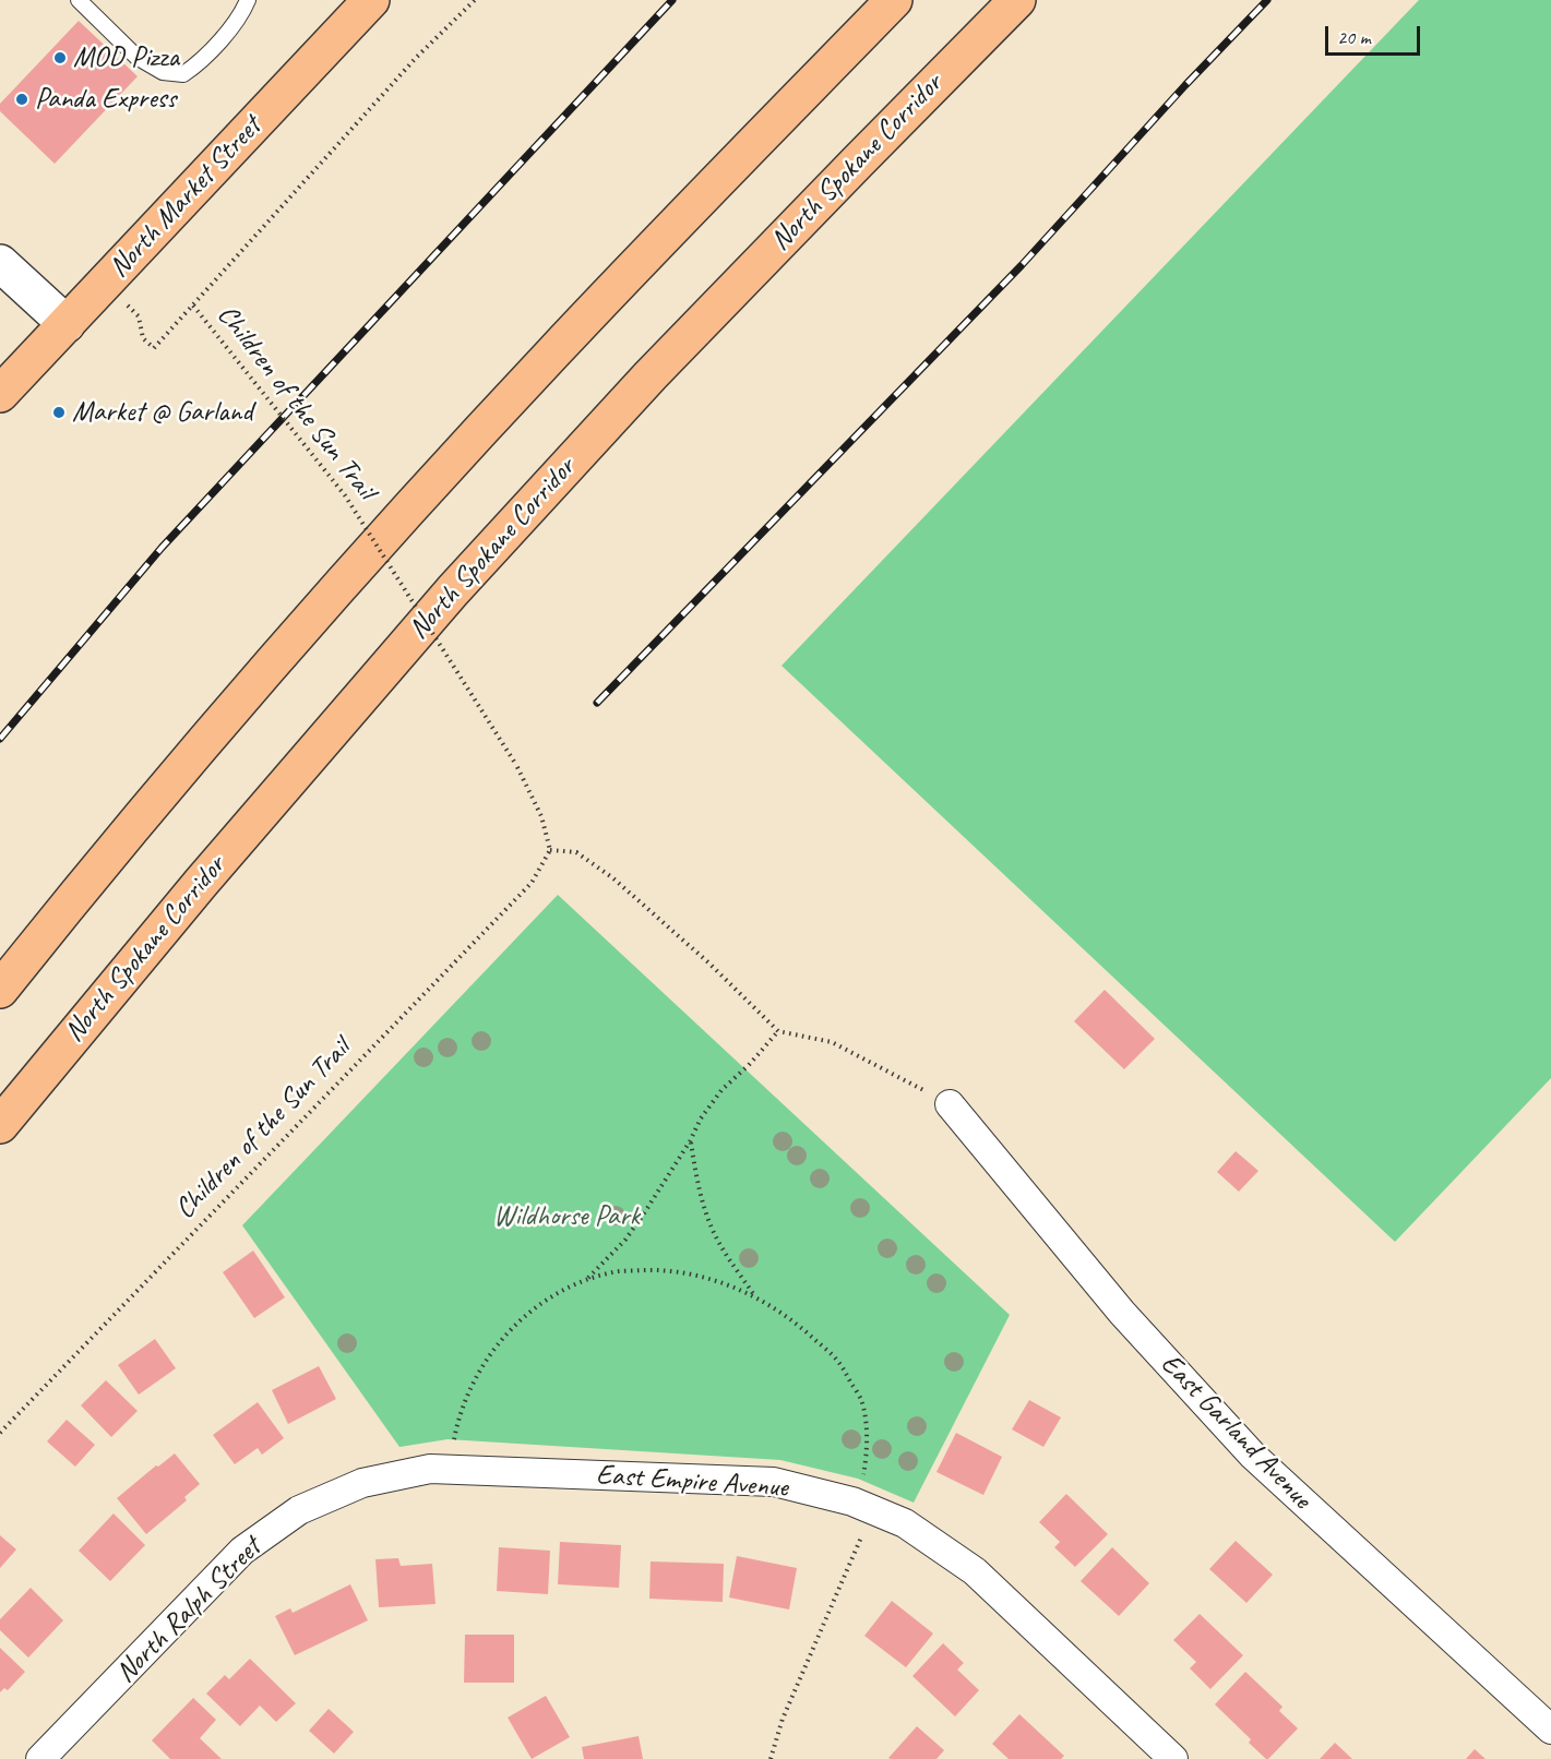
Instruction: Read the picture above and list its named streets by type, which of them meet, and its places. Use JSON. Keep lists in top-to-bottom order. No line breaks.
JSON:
{"streets":{"main road":["North Spokane Corridor","North Market Street"],"street":["East Garland Avenue","East Empire Avenue","North Ralph Street"],"path":["Children of the Sun Trail"]},"crossings":[["East Empire Avenue","North Ralph Street"]],"parks":["Wildhorse Park"],"places":["MOD Pizza","Panda Express","Market @ Garland"],"scale_bar":"20 m"}
